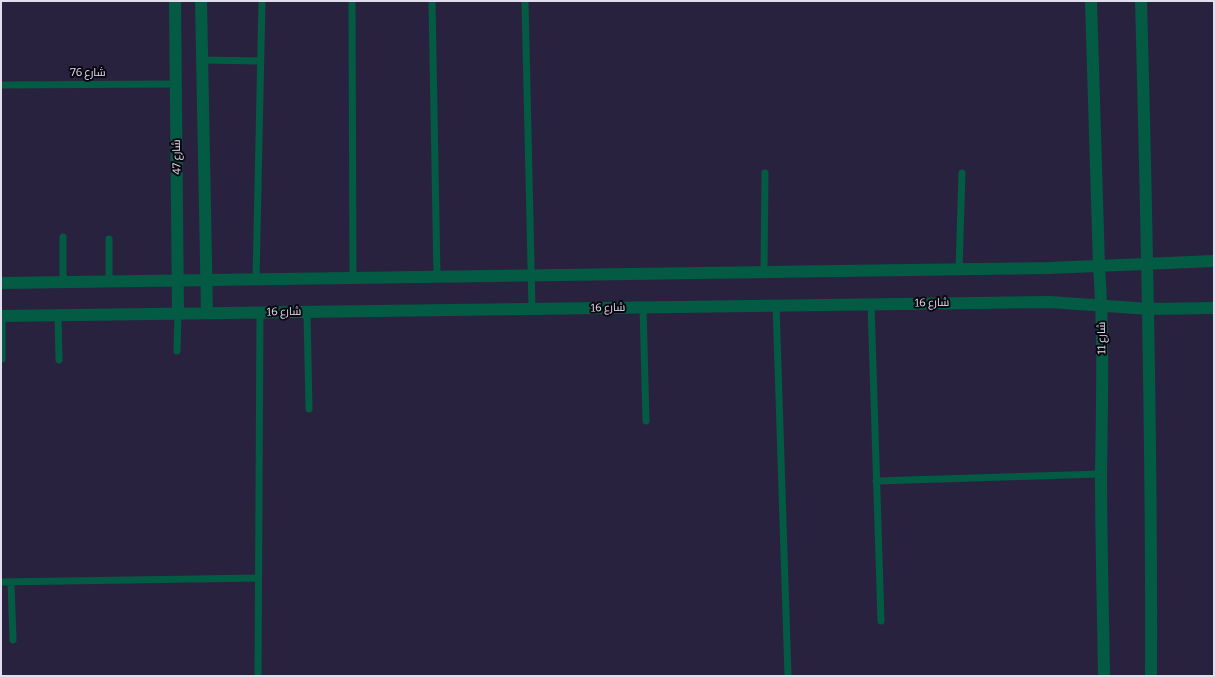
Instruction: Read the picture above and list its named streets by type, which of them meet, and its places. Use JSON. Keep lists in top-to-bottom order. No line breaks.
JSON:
{"streets":{"street":["شارع 47","شارع 16","شارع 11"],"lane":["شارع 76"]},"crossings":[["شارع 76","شارع 47"],["شارع 47","شارع 16"],["شارع 16","شارع 11"]]}
